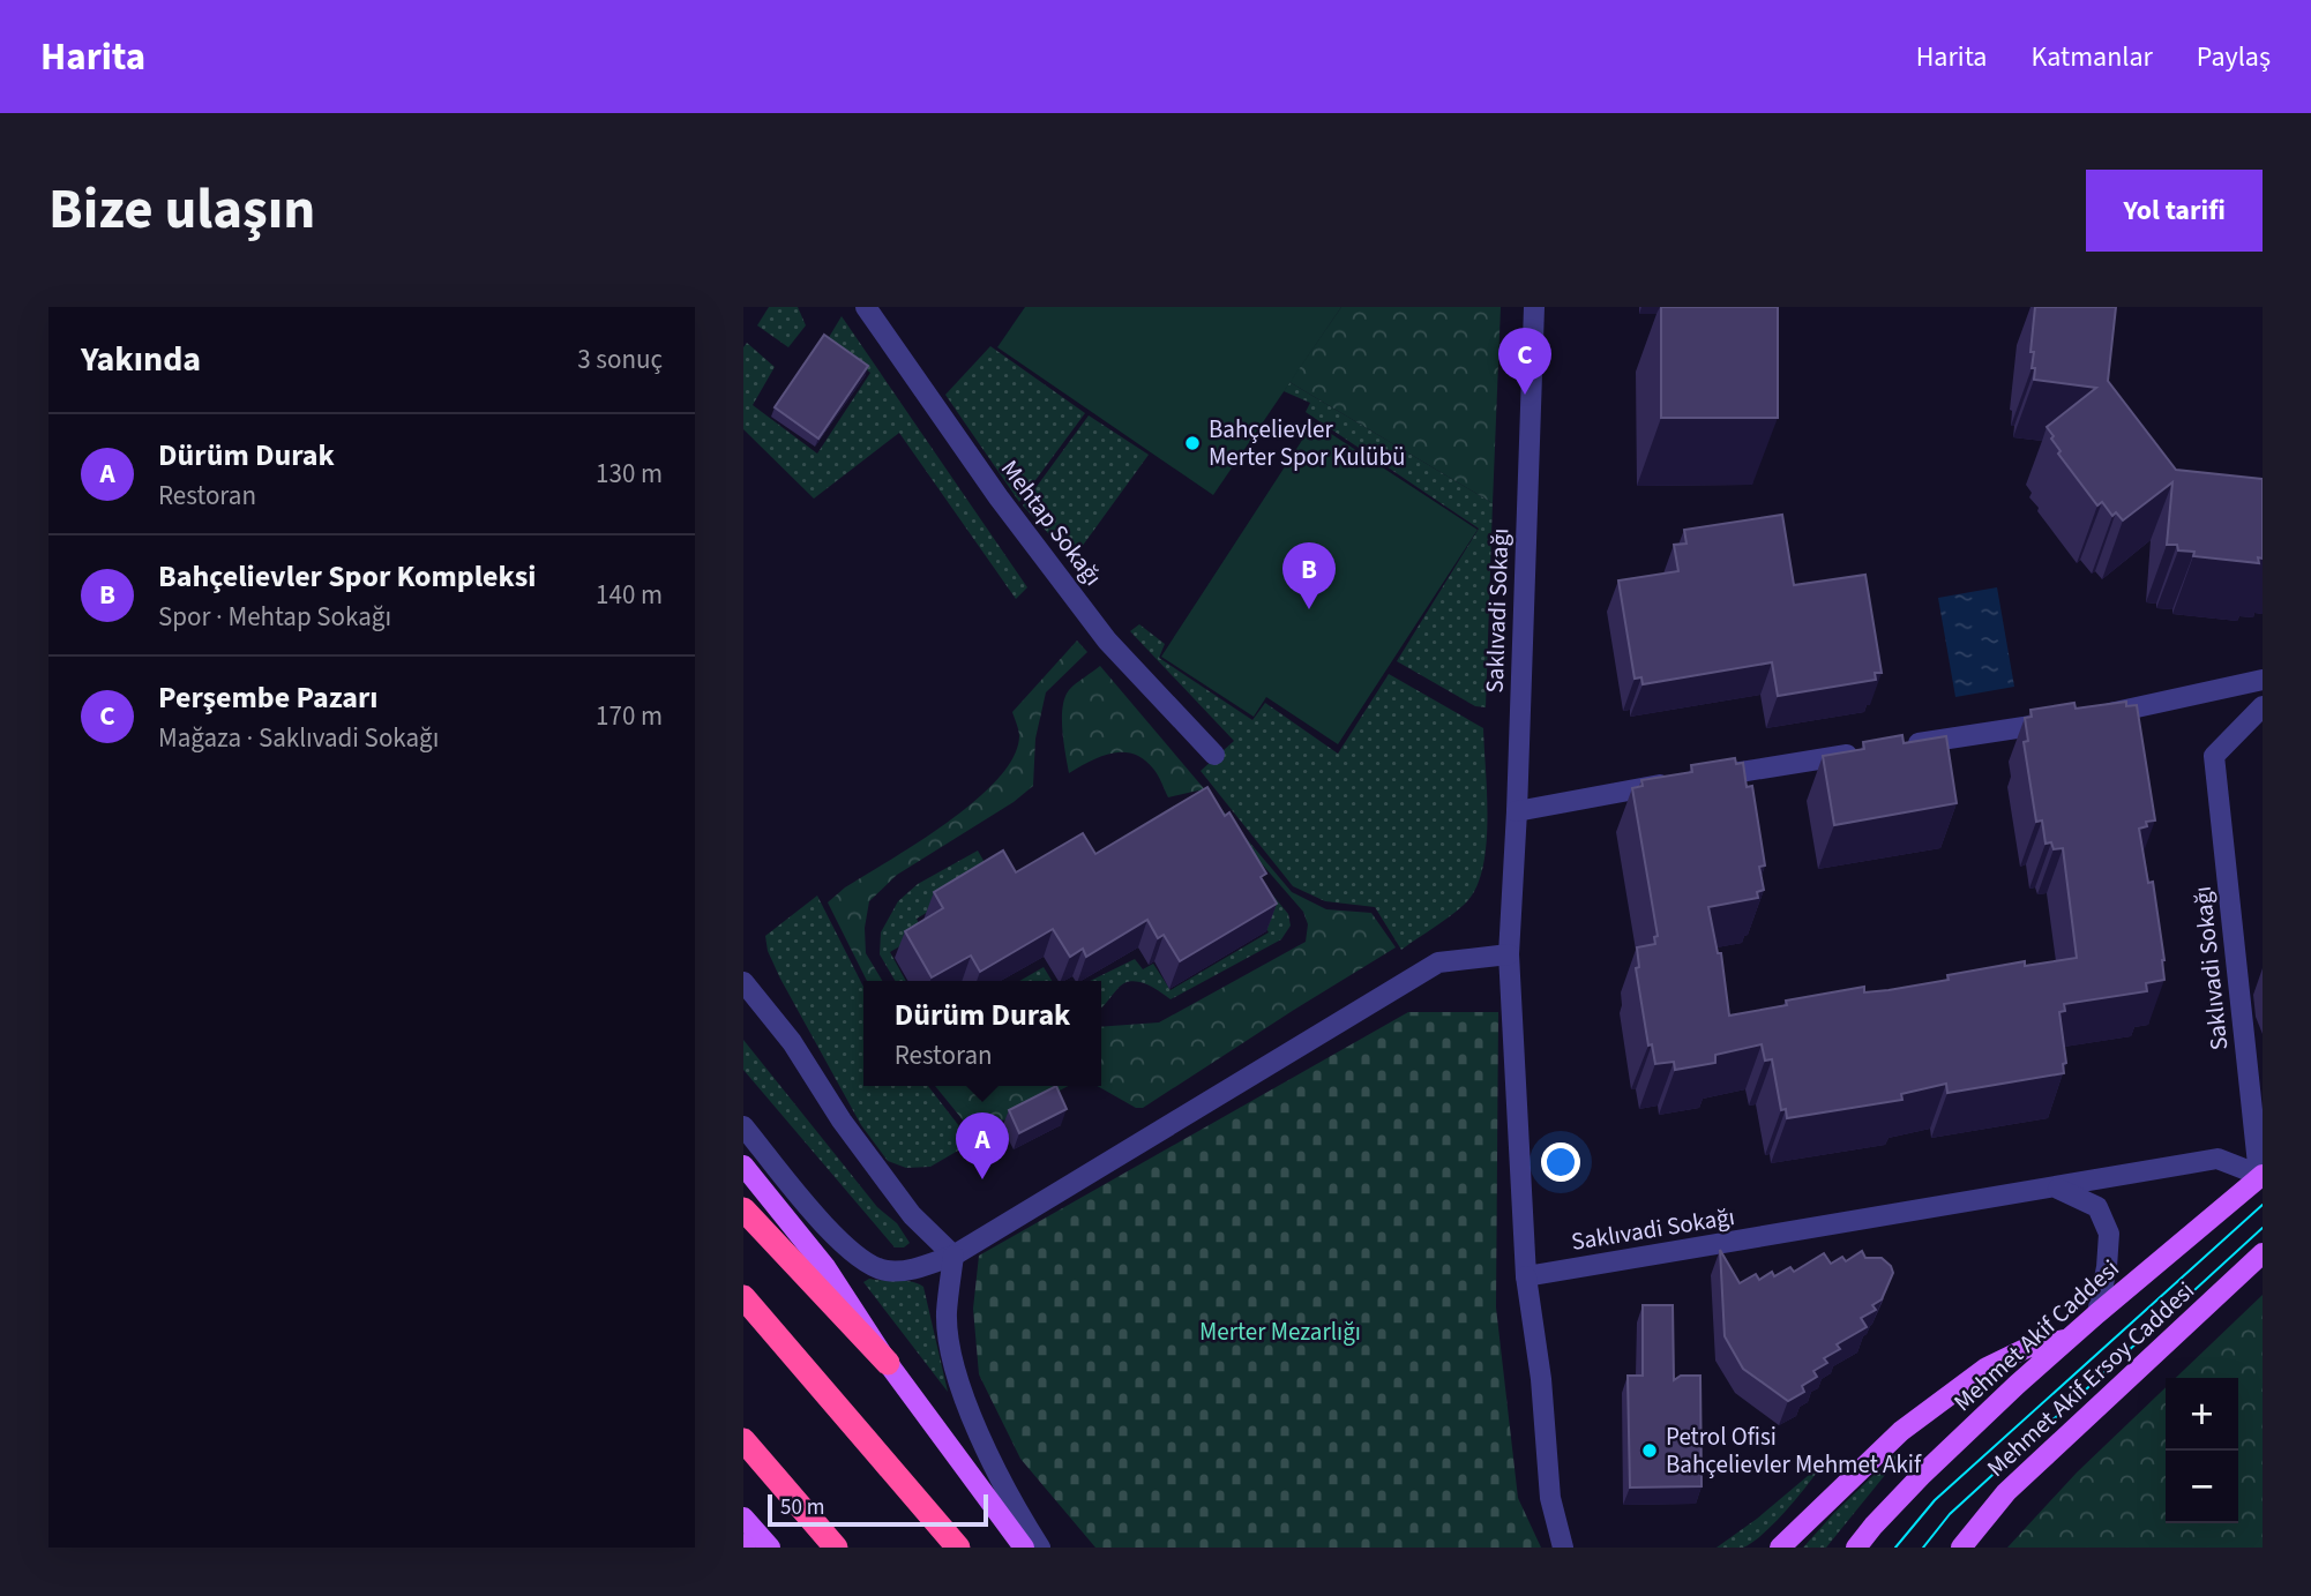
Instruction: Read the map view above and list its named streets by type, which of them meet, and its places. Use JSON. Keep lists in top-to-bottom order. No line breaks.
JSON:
{"streets":{"main road":["Mehmet Akif Caddesi","Mehmet Akif Ersoy Caddesi"],"street":["Mehtap Sokağı","Saklıvadi Sokağı"]},"parks":["Merter Mezarlığı"],"places":["Bahçelievler Merter Spor Kulübü","Petrol Ofisi Bahçelievler Mehmet Akif"],"scale_bar":"50 m","page":{"header":"Harita","nav":["Harita","Katmanlar","Paylaş"],"title":"Bize ulaşın","buttons":"Yol tarifi","heading":["Yakında","3 sonuç"],"pins":["C","B","A"],"list":[{"mark":"A","name":"Dürüm Durak","note":"Restoran","value":"130 m"},{"mark":"B","name":"Bahçelievler Spor Kompleksi","note":"Spor · Mehtap Sokağı","value":"140 m"},{"mark":"C","name":"Perşembe Pazarı","note":"Mağaza · Saklıvadi Sokağı","value":"170 m"}],"popup":["Dürüm Durak","Restoran"],"map_buttons":["+","−"],"scale":"50 m"}}
